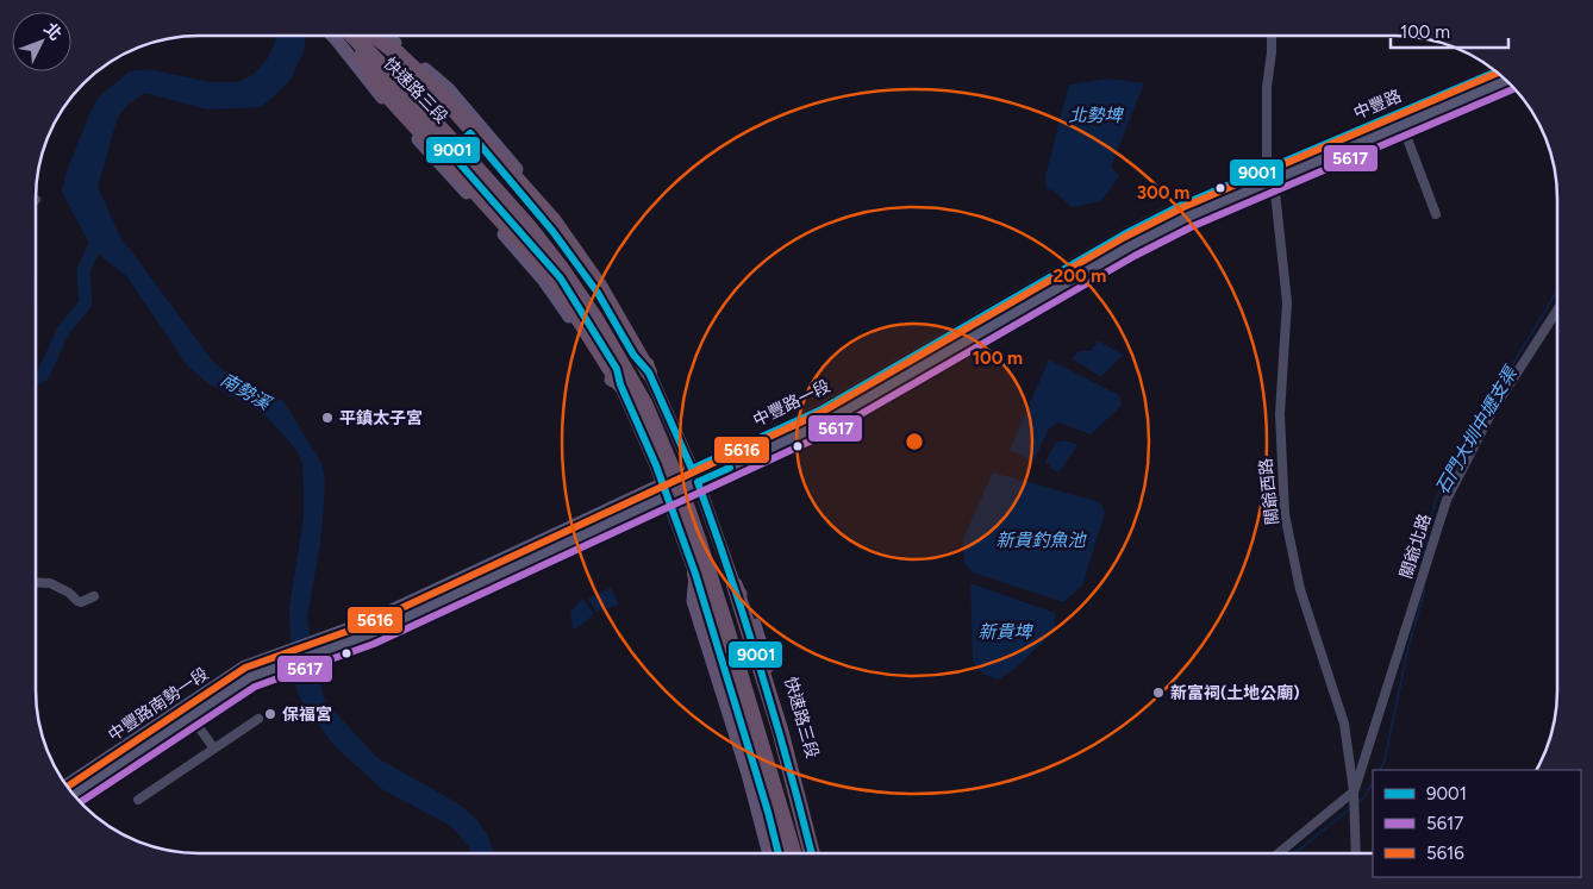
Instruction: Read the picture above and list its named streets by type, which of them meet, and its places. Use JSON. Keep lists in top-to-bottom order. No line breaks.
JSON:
{"streets":{"main road":["快速路三段","中豐路","中豐路一段","中豐路南勢一段"],"street":["關爺西路","關爺北路"]},"crossings":[["快速路三段","中豐路一段"],["中豐路","中豐路一段"],["中豐路","關爺西路"],["中豐路一段","關爺西路"],["中豐路一段","中豐路南勢一段"],["關爺西路","關爺北路"]],"water":["北勢埤","南勢溪","石門大圳中壢支渠","新貴釣魚池","新貴埤"],"places":["平鎮太子宮","新富祠(土地公廟)","保福宮"],"lines":["transit line 9001","transit line 5616","transit line 5617"],"legend":["9001","5617","5616"],"scale_bar":"100 m","north":"top right","rings":["300 m","200 m","100 m"]}
